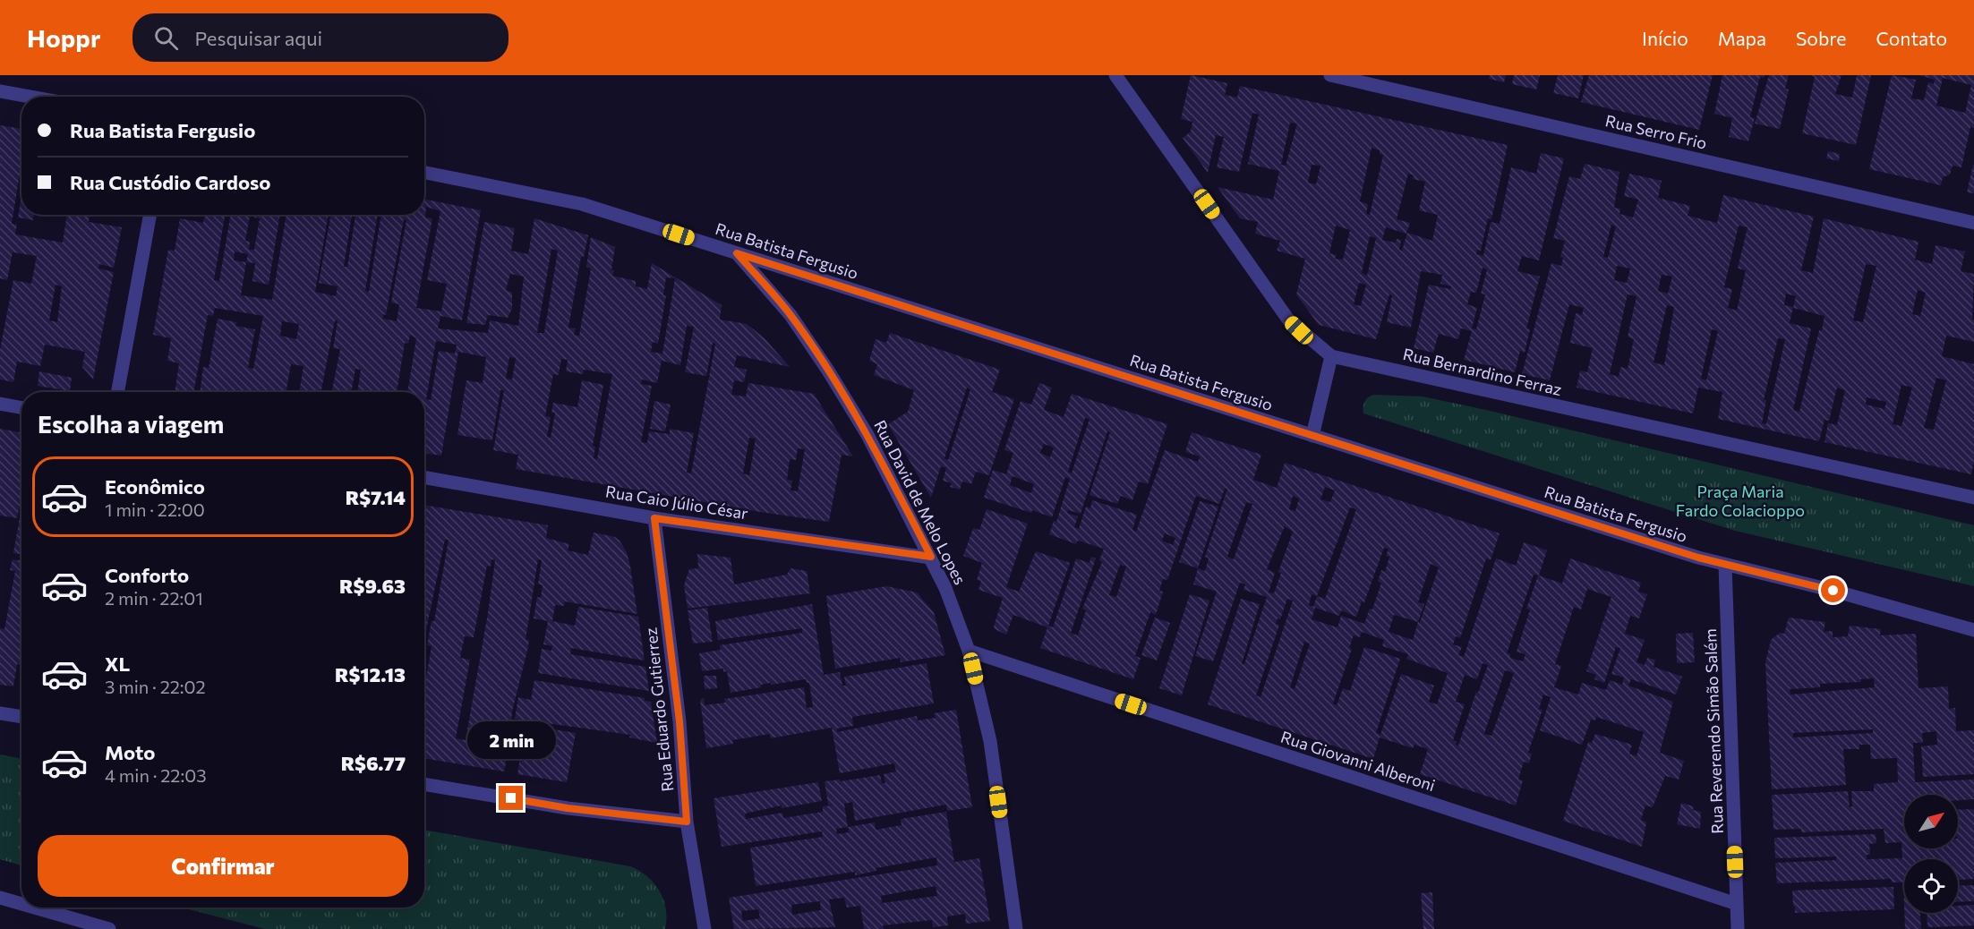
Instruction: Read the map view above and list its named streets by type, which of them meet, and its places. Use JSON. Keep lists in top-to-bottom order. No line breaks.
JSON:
{"streets":{"street":["Rua Serro Frio","Rua Batista Fergusio","Rua Bernardino Ferraz","Rua Caio Júlio César","Rua David de Melo Lopes","Rua Eduardo Gutierrez","Rua Reverendo Simão Salém","Rua Giovanni Alberoni"]},"crossings":[["Rua Batista Fergusio","Rua David de Melo Lopes"],["Rua Batista Fergusio","Rua Reverendo Simão Salém"],["Rua Caio Júlio César","Rua David de Melo Lopes"],["Rua Caio Júlio César","Rua Eduardo Gutierrez"],["Rua David de Melo Lopes","Rua Giovanni Alberoni"],["Rua Reverendo Simão Salém","Rua Giovanni Alberoni"]],"parks":["Praça Maria Fardo Colacioppo"],"north":"top right","page":{"header":"Hoppr","search":"Pesquisar aqui","nav":["Início","Mapa","Sobre","Contato"],"banner":["Rua Batista Fergusio","Rua Custódio Cardoso"],"heading":"Escolha a viagem","list":[{"name":"Econômico","note":"1 min · 22:00","value":"R$7.14"},{"name":"Conforto","note":"2 min · 22:01","value":"R$9.63"},{"name":"XL","note":"3 min · 22:02","value":"R$12.13"},{"name":"Moto","note":"4 min · 22:03","value":"R$6.77"}],"bubble":"2 min","buttons":"Confirmar"}}
